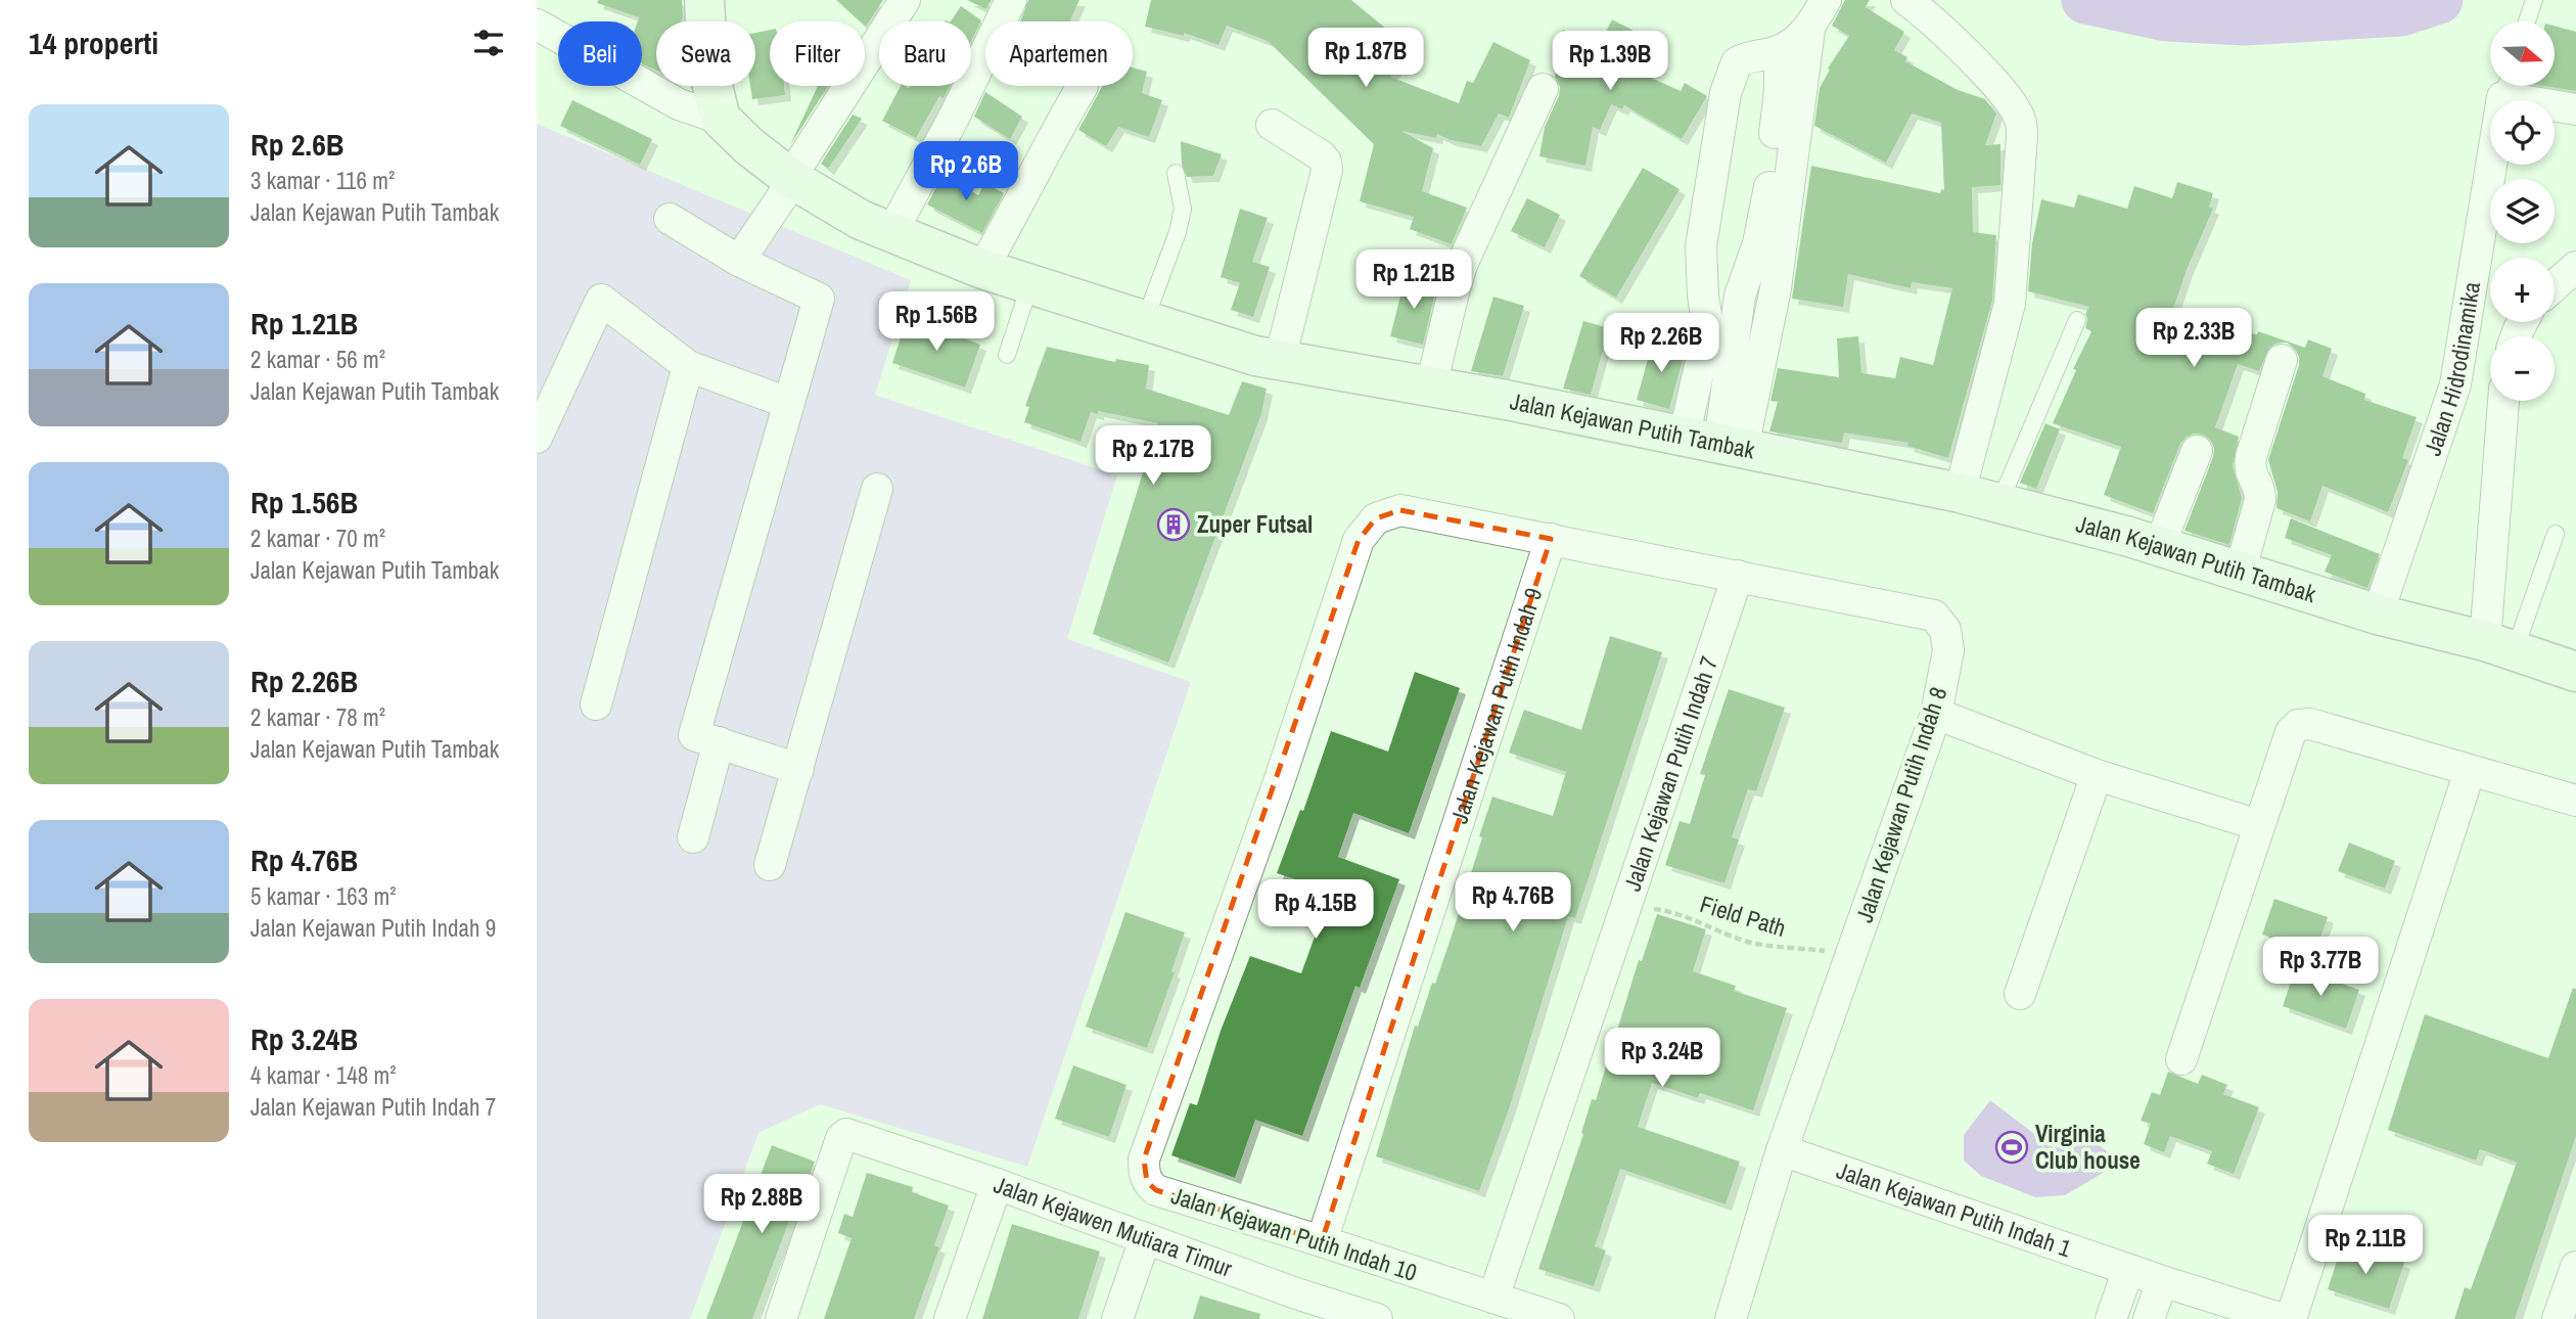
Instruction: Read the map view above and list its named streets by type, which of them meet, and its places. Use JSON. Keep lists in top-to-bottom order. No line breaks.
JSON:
{"streets":{"street":["Jalan Hidrodinamika","Jalan Kejawan Putih Tambak","Jalan Kejawan Putih Indah 9","Jalan Kejawan Putih Indah 7","Jalan Kejawan Putih Indah 8","Jalan Kejawan Putih Indah 1","Jalan Kejawen Mutiara Timur","Jalan Kejawan Putih Indah 10"],"path":["Field Path"]},"crossings":[["Jalan Hidrodinamika","Jalan Kejawan Putih Tambak"],["Jalan Kejawan Putih Indah 9","Jalan Kejawan Putih Indah 8"],["Jalan Kejawan Putih Indah 9","Jalan Kejawan Putih Indah 10"],["Jalan Kejawan Putih Indah 7","Jalan Kejawan Putih Indah 8"],["Jalan Kejawan Putih Indah 7","Field Path"],["Jalan Kejawan Putih Indah 7","Jalan Kejawan Putih Indah 10"],["Jalan Kejawan Putih Indah 8","Field Path"],["Jalan Kejawan Putih Indah 8","Jalan Kejawan Putih Indah 1"],["Jalan Kejawan Putih Indah 8","Jalan Kejawan Putih Indah 10"]],"places":{"building":["Zuper Futsal"],"sports":["Virginia Club house"]},"north":"right","page":{"heading":"14 properti","map_buttons":["+","−"],"chip":["Beli","Sewa","Filter","Baru","Apartemen"],"price":["Rp 1.87B","Rp 1.39B","Rp 2.6B","Rp 1.21B","Rp 1.56B","Rp 2.33B","Rp 2.26B","Rp 2.17B","Rp 4.76B","Rp 4.15B","Rp 3.77B","Rp 3.24B","Rp 2.88B","Rp 2.11B"],"list":[{"name":"Rp 2.6B","note":"3 kamar · 116 m² · Jalan Kejawan Putih Tambak"},{"name":"Rp 1.21B","note":"2 kamar · 56 m² · Jalan Kejawan Putih Tambak"},{"name":"Rp 1.56B","note":"2 kamar · 70 m² · Jalan Kejawan Putih Tambak"},{"name":"Rp 2.26B","note":"2 kamar · 78 m² · Jalan Kejawan Putih Tambak"},{"name":"Rp 4.76B","note":"5 kamar · 163 m² · Jalan Kejawan Putih Indah 9"},{"name":"Rp 3.24B","note":"4 kamar · 148 m² · Jalan Kejawan Putih Indah 7"}]}}
